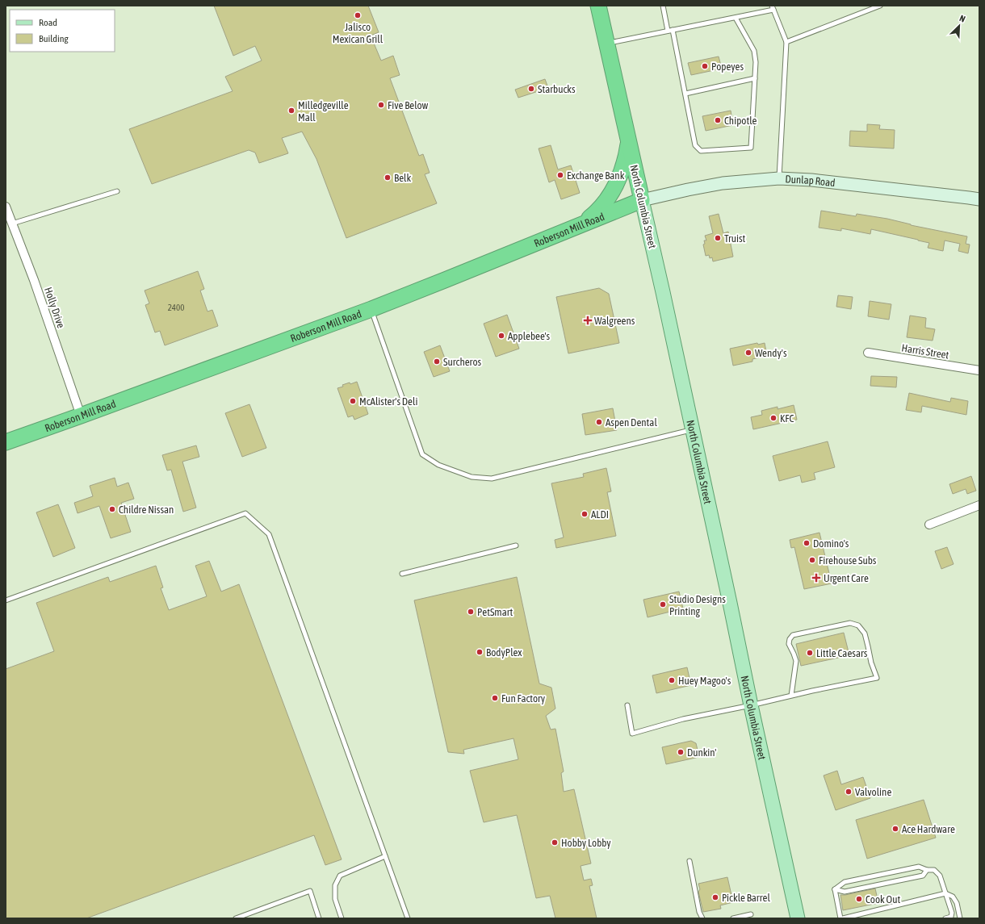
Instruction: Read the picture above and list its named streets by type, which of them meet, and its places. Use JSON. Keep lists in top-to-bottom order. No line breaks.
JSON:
{"streets":{"highway":["North Columbia Street","Roberson Mill Road"],"main road":["Dunlap Road"],"street":["Holly Drive","Harris Street"]},"crossings":[["Dunlap Road","North Columbia Street"],["Dunlap Road","Roberson Mill Road"],["North Columbia Street","Roberson Mill Road"],["Roberson Mill Road","Holly Drive"]],"places":{"other":["Jalisco Mexican Grill","Popeyes","Starbucks","Five Below","Milledgeville Mall","Chipotle","Exchange Bank","Belk","Truist","Applebee's","Wendy's","Surcheros","McAlister's Deli","KFC","Aspen Dental","Childre Nissan","ALDI","Domino's","Firehouse Subs","Studio Designs Printing","PetSmart","BodyPlex","Little Caesars","Huey Magoo's","Fun Factory","Dunkin'","Valvoline","Ace Hardware","Hobby Lobby","Pickle Barrel","Cook Out"],"health":["Walgreens","Urgent Care"]},"house_numbers":["2400"],"legend":["Road","Building"],"north":"top right"}
